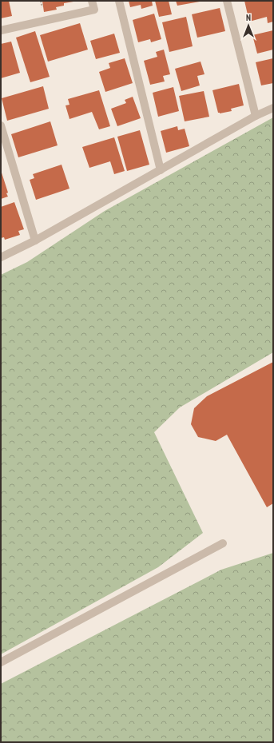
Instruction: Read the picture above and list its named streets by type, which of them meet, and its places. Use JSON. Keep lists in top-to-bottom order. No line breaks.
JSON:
{"north":"top"}
